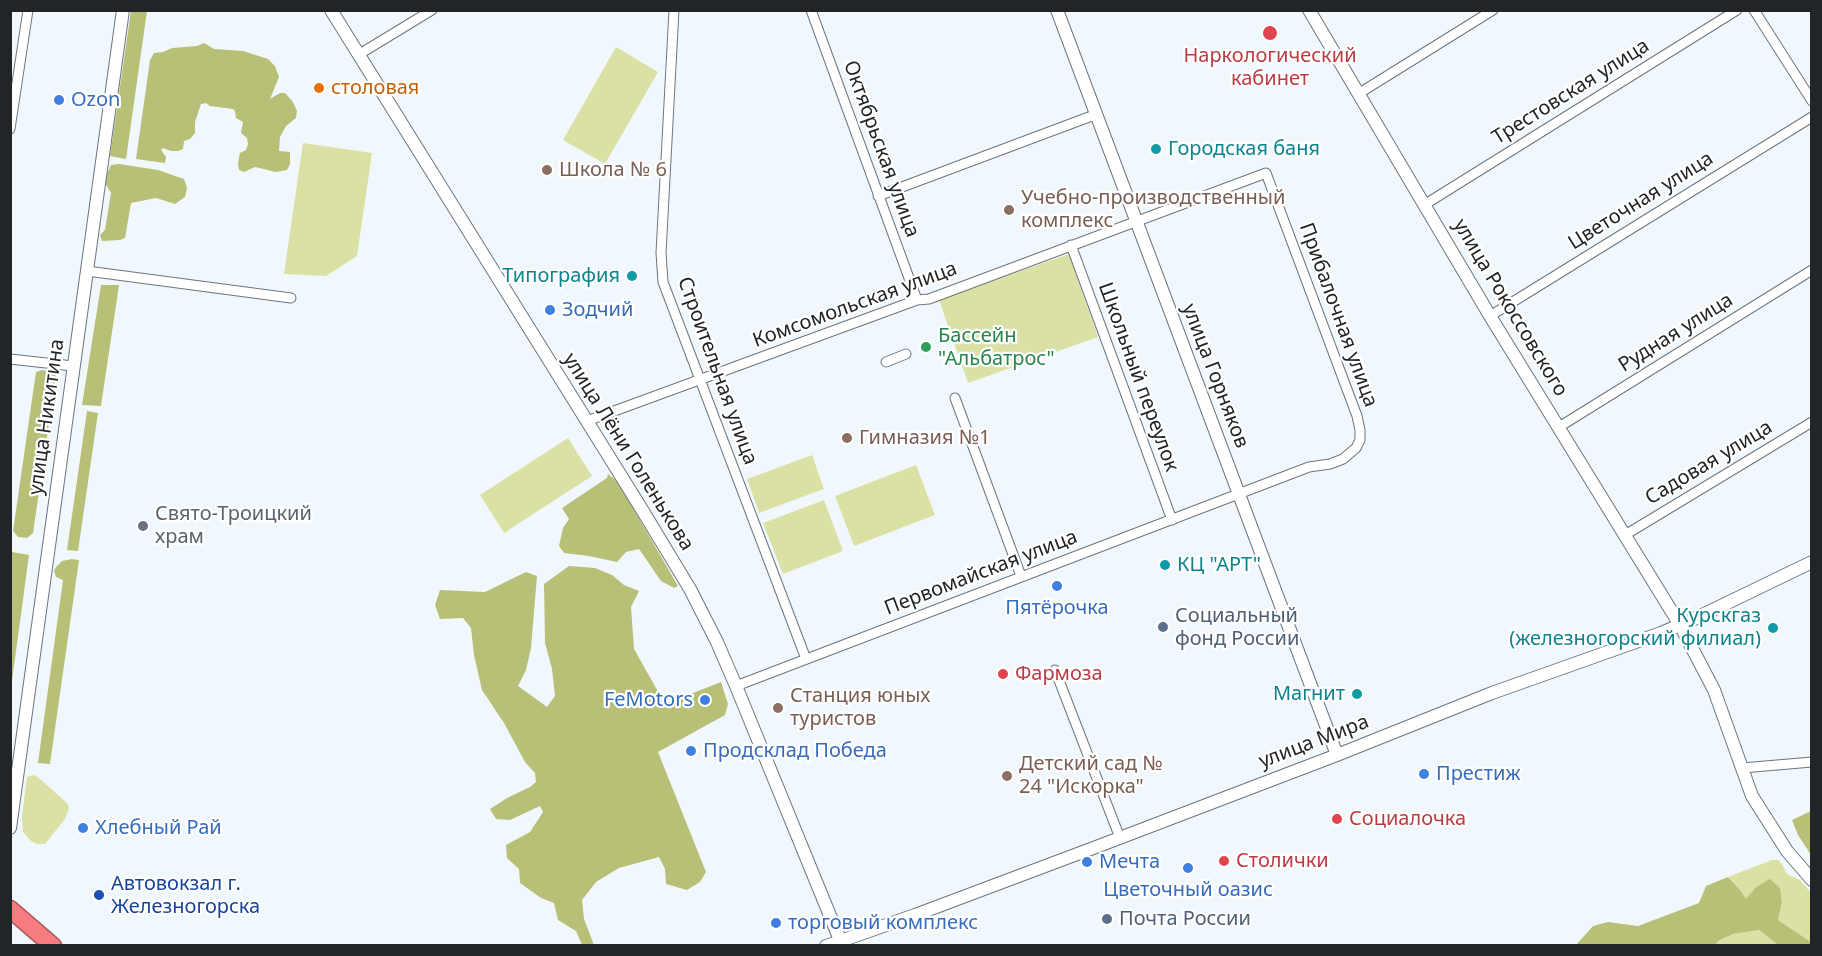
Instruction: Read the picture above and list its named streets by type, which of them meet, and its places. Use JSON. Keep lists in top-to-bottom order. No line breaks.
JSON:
{"streets":{"main road":["улица Рокоссовского","улица Горняков","улица Никитина","улица Лёни Голенькова","улица Мира"],"street":["Трестовская улица","Октябрьская улица","Цветочная улица","Комсомольская улица","Прибалочная улица","Рудная улица","Строительная улица","Школьный переулок","Садовая улица","Первомайская улица"]},"crossings":[["Трестовская улица","улица Рокоссовского"],["Октябрьская улица","Комсомольская улица"],["Цветочная улица","улица Рокоссовского"],["Комсомольская улица","Прибалочная улица"],["Комсомольская улица","Строительная улица"],["Комсомольская улица","улица Горняков"],["Комсомольская улица","Школьный переулок"],["Комсомольская улица","улица Лёни Голенькова"],["улица Рокоссовского","Рудная улица"],["улица Рокоссовского","Садовая улица"],["улица Рокоссовского","улица Мира"],["Прибалочная улица","улица Горняков"],["Прибалочная улица","Первомайская улица"],["Строительная улица","Первомайская улица"],["улица Горняков","Первомайская улица"],["улица Горняков","улица Мира"],["Школьный переулок","Первомайская улица"],["улица Лёни Голенькова","Первомайская улица"],["улица Лёни Голенькова","улица Мира"]],"places":["Наркологический кабинет","столовая","Ozon","Городская баня","Школа № 6","Учебно-производственный комплекс","Типография","Зодчий","Бассейн \"Альбатрос\"","Гимназия №1","Свято-Троицкий храм","КЦ \"АРТ\"","Пятёрочка","Социальный фонд России","Курскгаз (железногорский филиал)","Фармоза","Магнит","FeMotors","Станция юных туристов","Продсклад Победа","Престиж","Детский сад № 24 \"Искорка\"","Социалочка","Хлебный Рай","Столички","Мечта","Цветочный оазис","Автовокзал г. Железногорска","Почта России","торговый комплекс"]}
